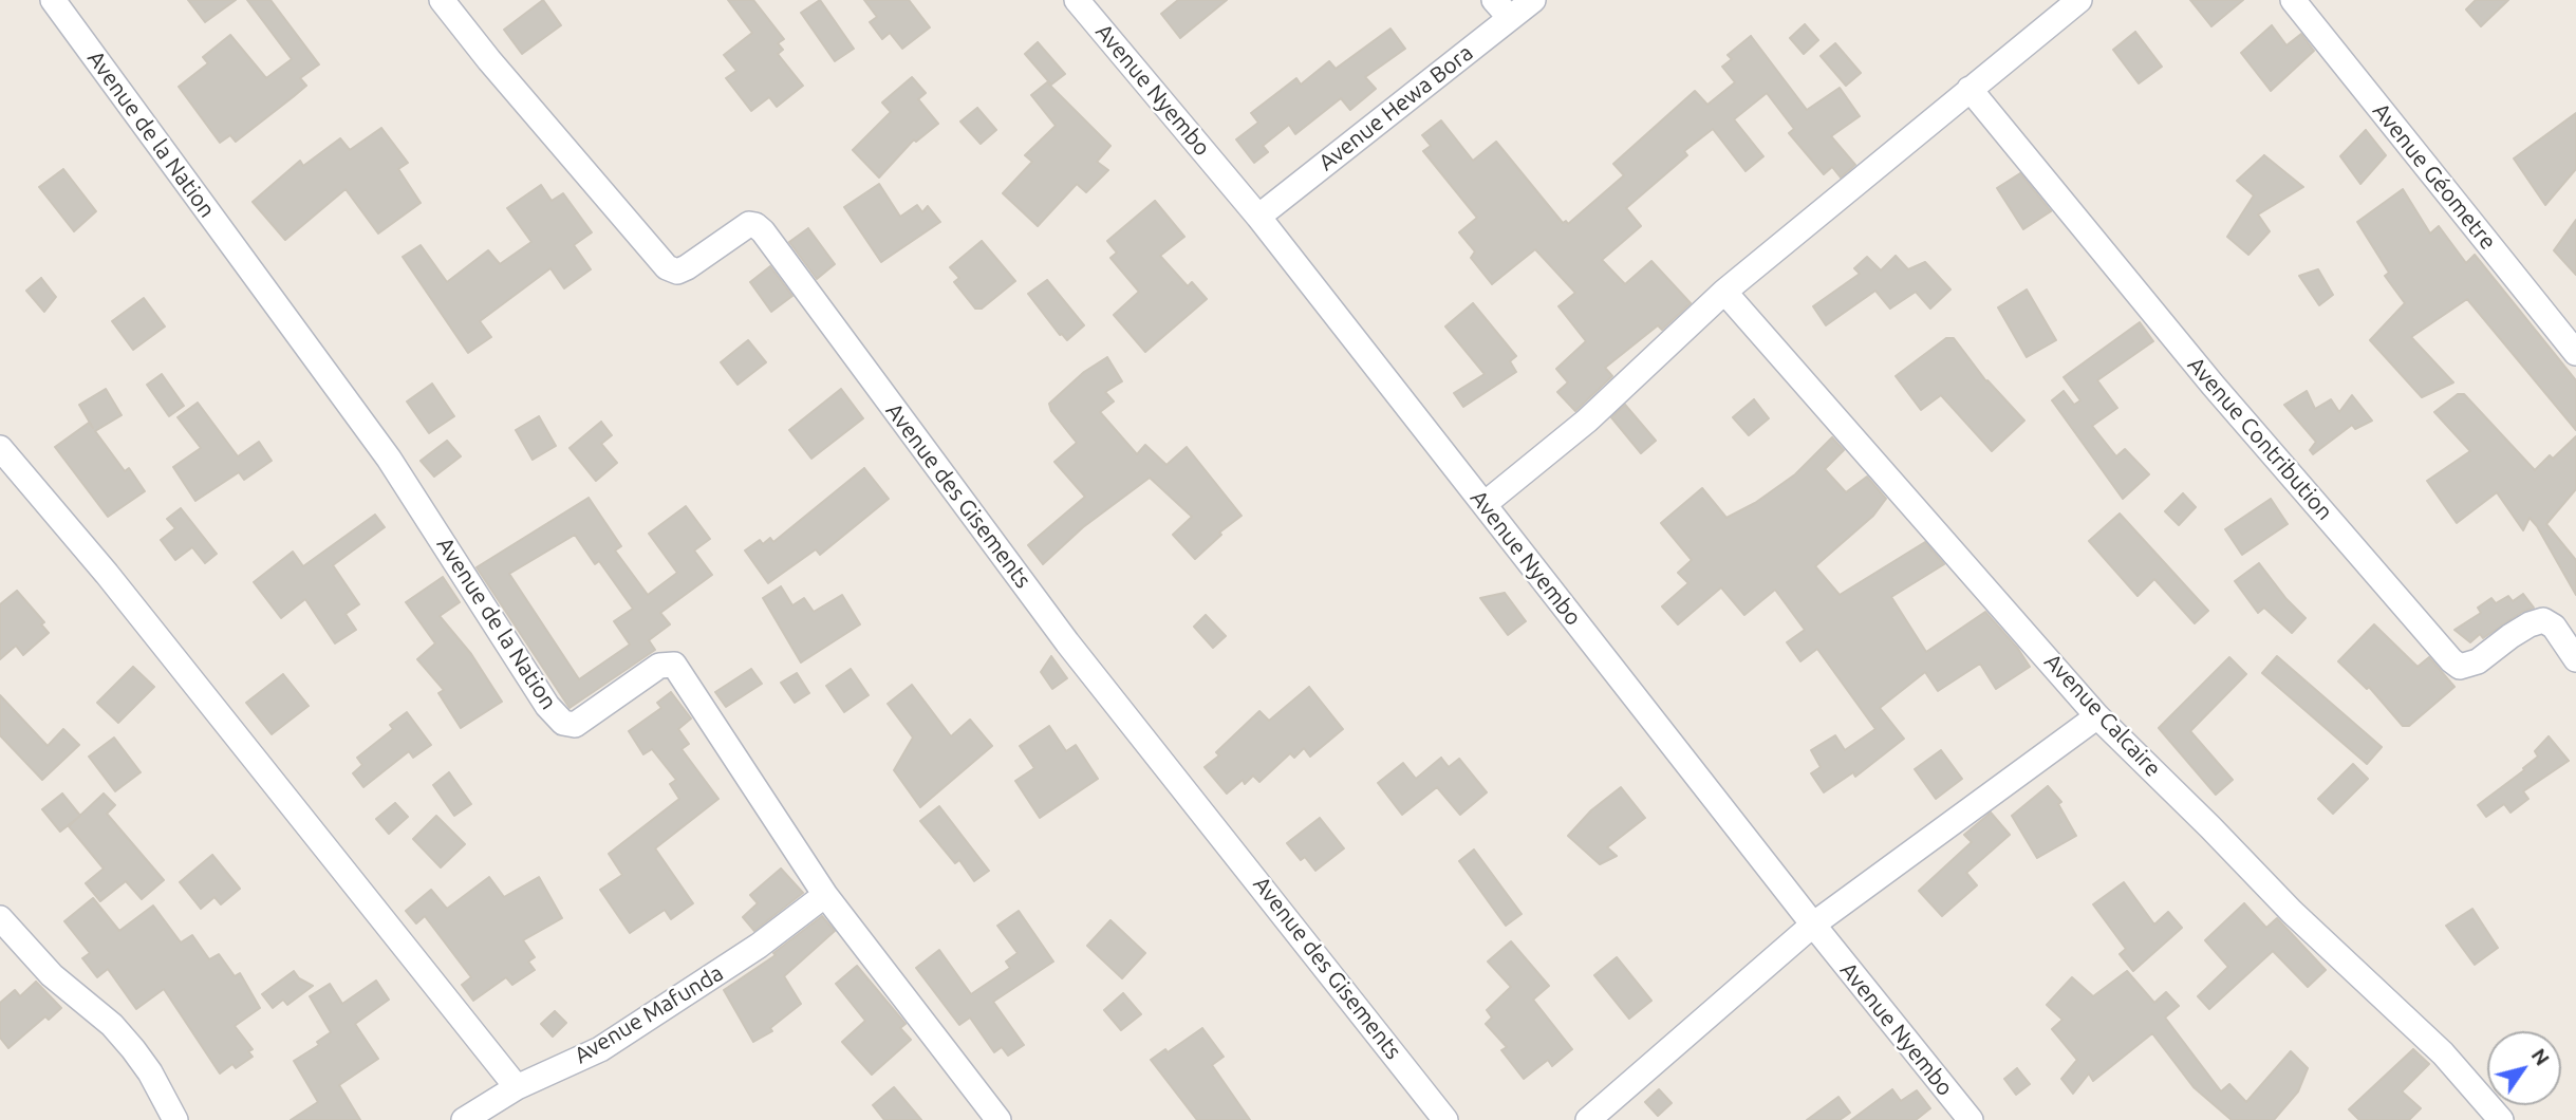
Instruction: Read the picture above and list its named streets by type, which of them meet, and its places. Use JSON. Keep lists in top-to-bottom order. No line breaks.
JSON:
{"streets":{"street":["Avenue Nyembo","Avenue Hewa Bora","Avenue de la Nation","Avenue Géometre","Avenue Contribution","Avenue des Gisements","Avenue Calcaire","Avenue Mafunda"]},"crossings":[["Avenue Nyembo","Avenue Hewa Bora"],["Avenue de la Nation","Avenue Mafunda"]],"north":"top right"}
